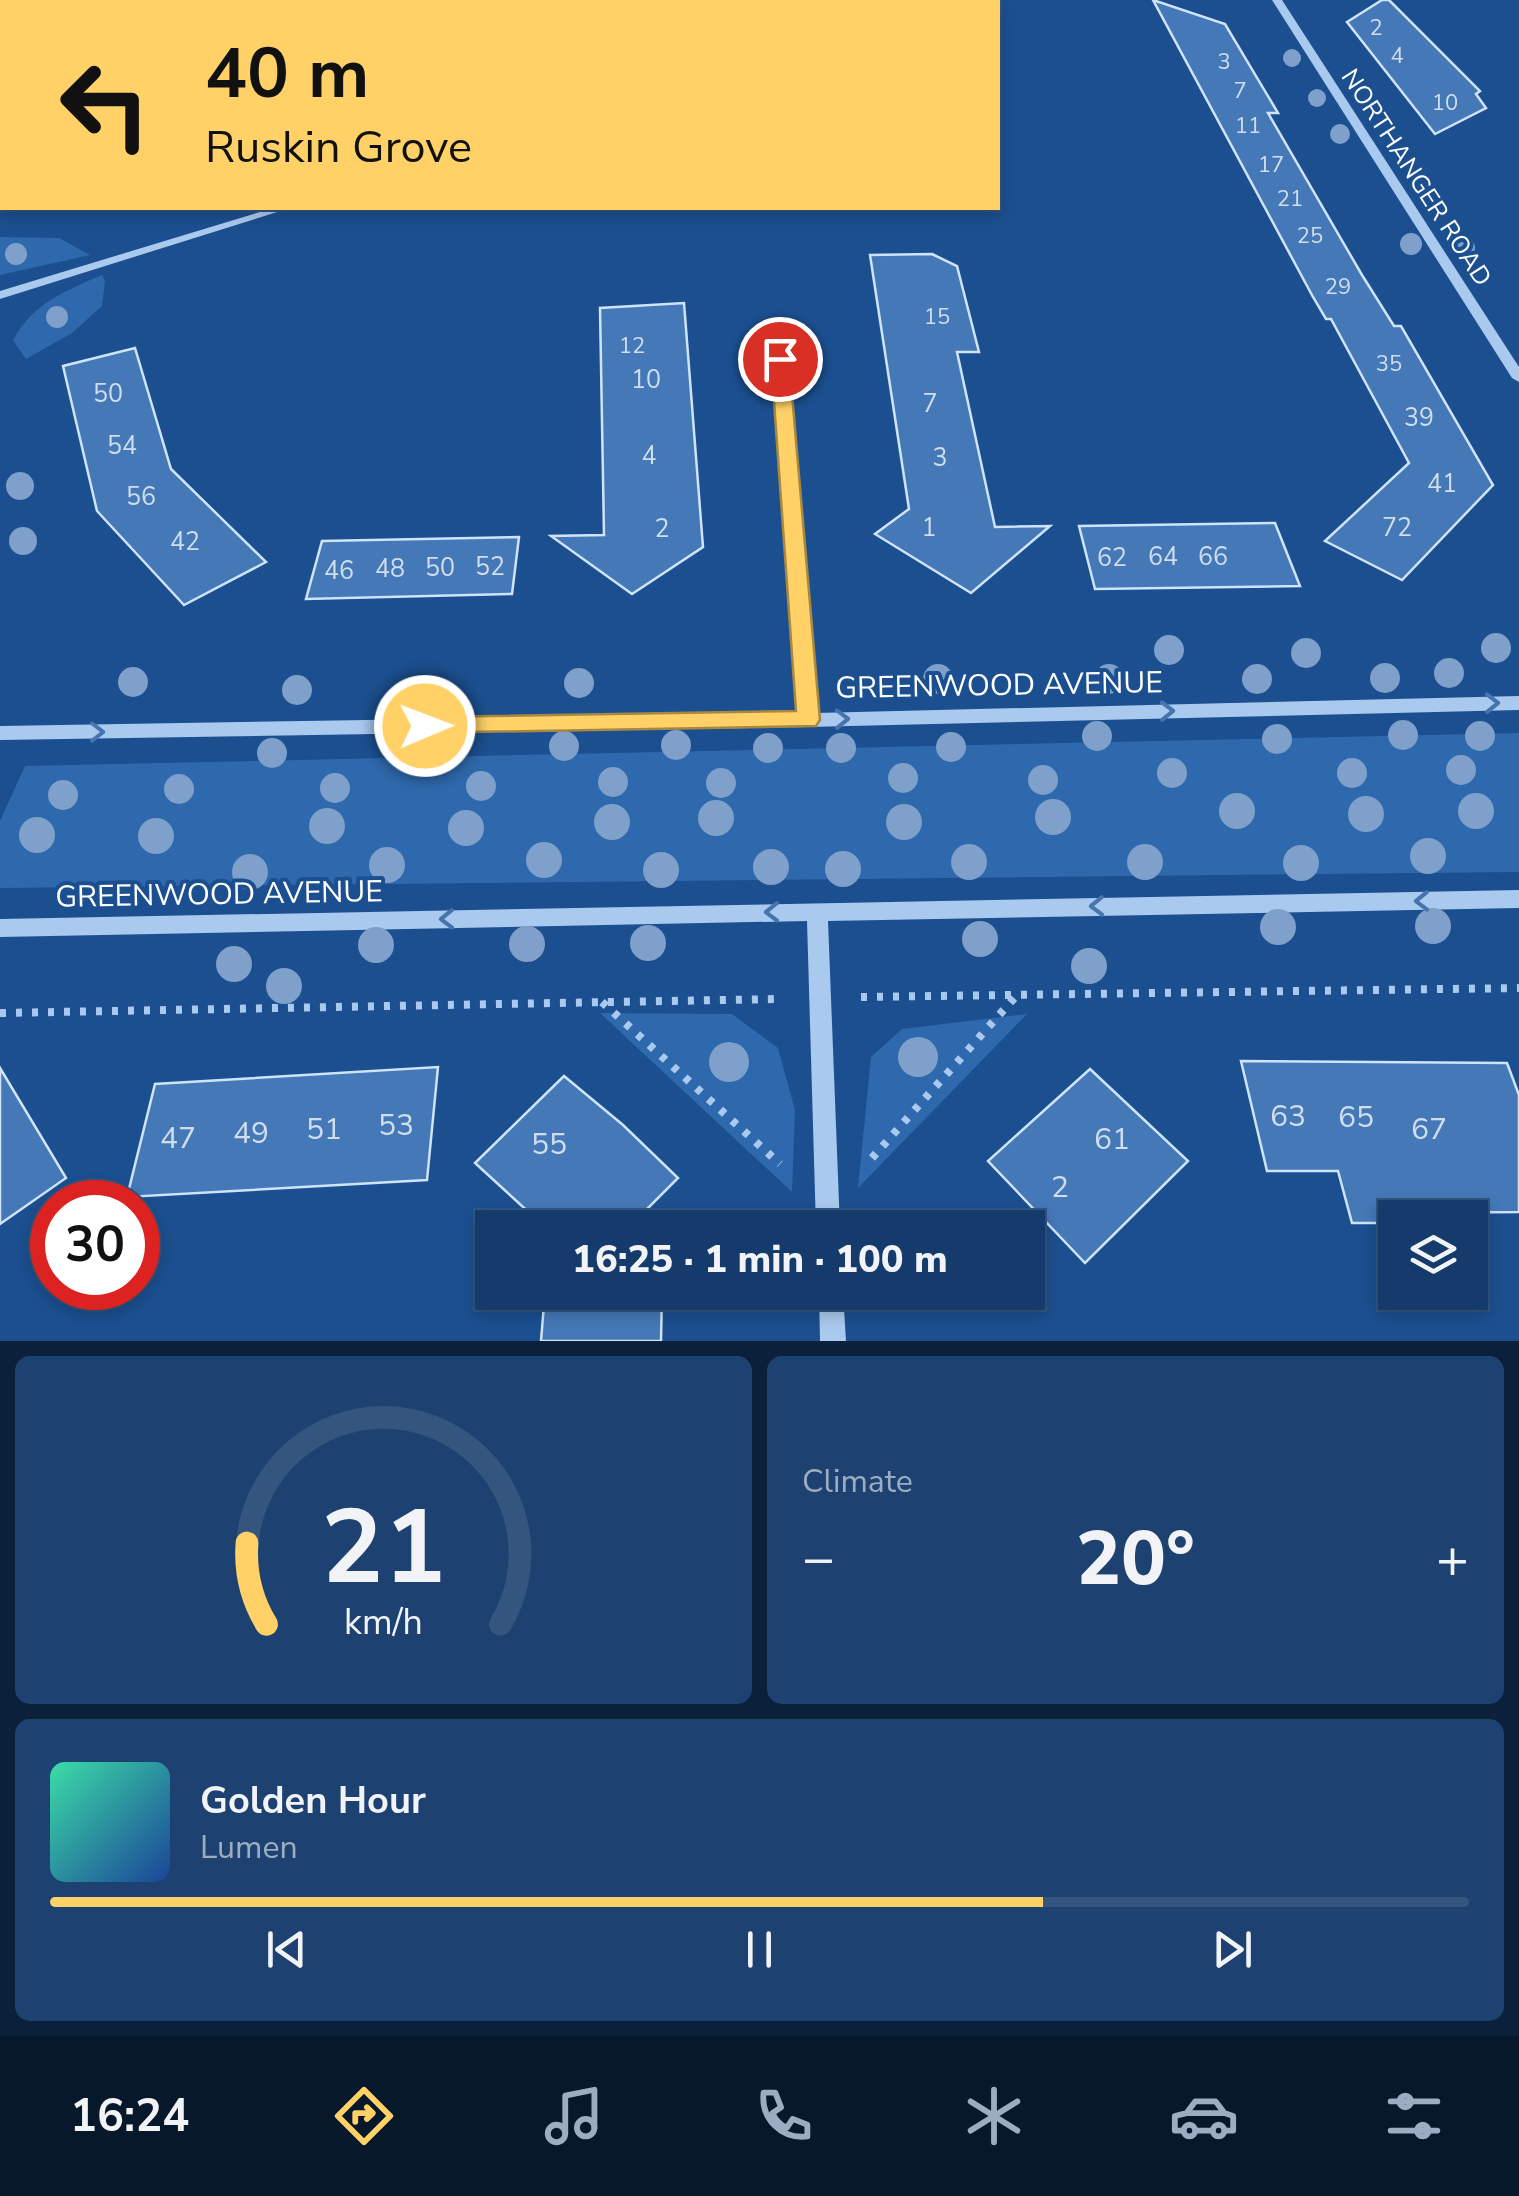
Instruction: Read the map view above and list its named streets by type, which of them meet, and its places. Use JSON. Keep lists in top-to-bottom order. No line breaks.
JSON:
{"streets":{"street":["NORTHANGER ROAD","GREENWOOD AVENUE"]},"house_numbers":["2","4","3","7","10","11","17","21","25","29","15","12","35","10","50","7","39","54","4","3","41","56","1","72","2","42","64","66","62","52","50","48","46","63","65","53","51","67","49","47","61","55","2"],"page":{"turn":["40 m","Ruskin Grove"],"limit":"30","trip":"16:25 · 1 min · 100 m","tile":"Climate","heat":["−","20°","+"],"song":["Golden Hour","Lumen"],"tabs":"16:24","gauge":["21","km/h"]}}
